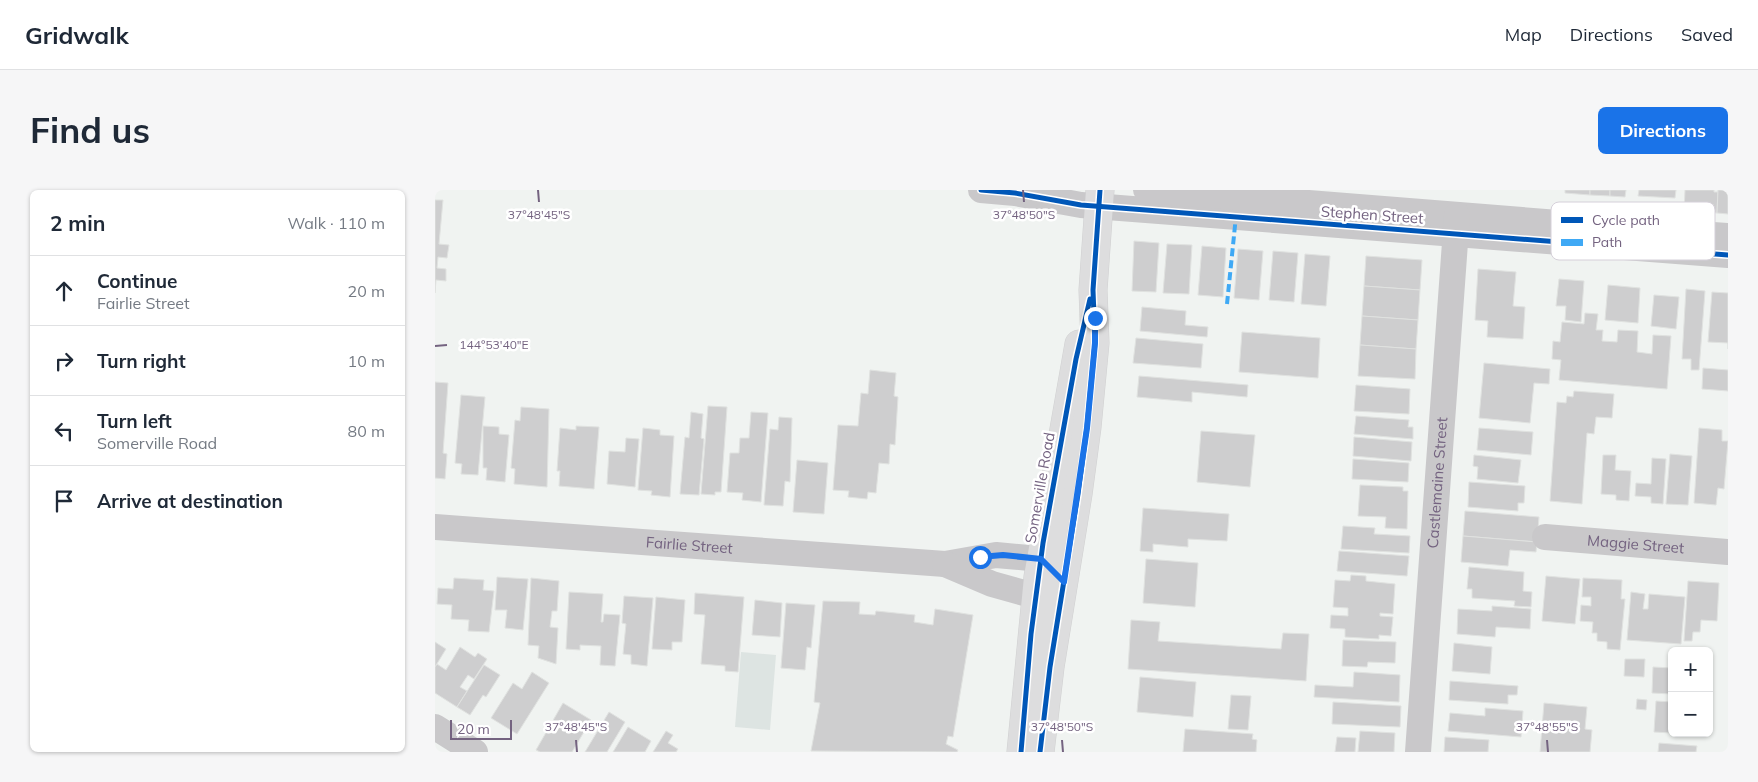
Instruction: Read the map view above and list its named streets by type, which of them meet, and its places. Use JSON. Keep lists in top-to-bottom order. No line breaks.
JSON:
{"streets":{"main road":["Somerville Road"],"street":["Stephen Street","Castlemaine Street","Maggie Street","Fairlie Street"]},"crossings":[["Stephen Street","Castlemaine Street"],["Stephen Street","Somerville Road"],["Somerville Road","Fairlie Street"]],"legend":["Cycle path","Path"],"scale_bar":"20 m","page":{"header":"Gridwalk","nav":["Map","Directions","Saved"],"buttons":"Directions","title":"Find us","heading":["2 min","Walk · 110 m"],"list":[["Continue","Fairlie Street","20 m"],["Turn right","10 m"],["Turn left","Somerville Road","80 m"],"Arrive at destination"],"map_buttons":["+","−"],"scale":"20 m"},"coordinates":["37°48'45\"S","37°48'50\"S","144°53'40\"E","37°48'55\"S"]}
